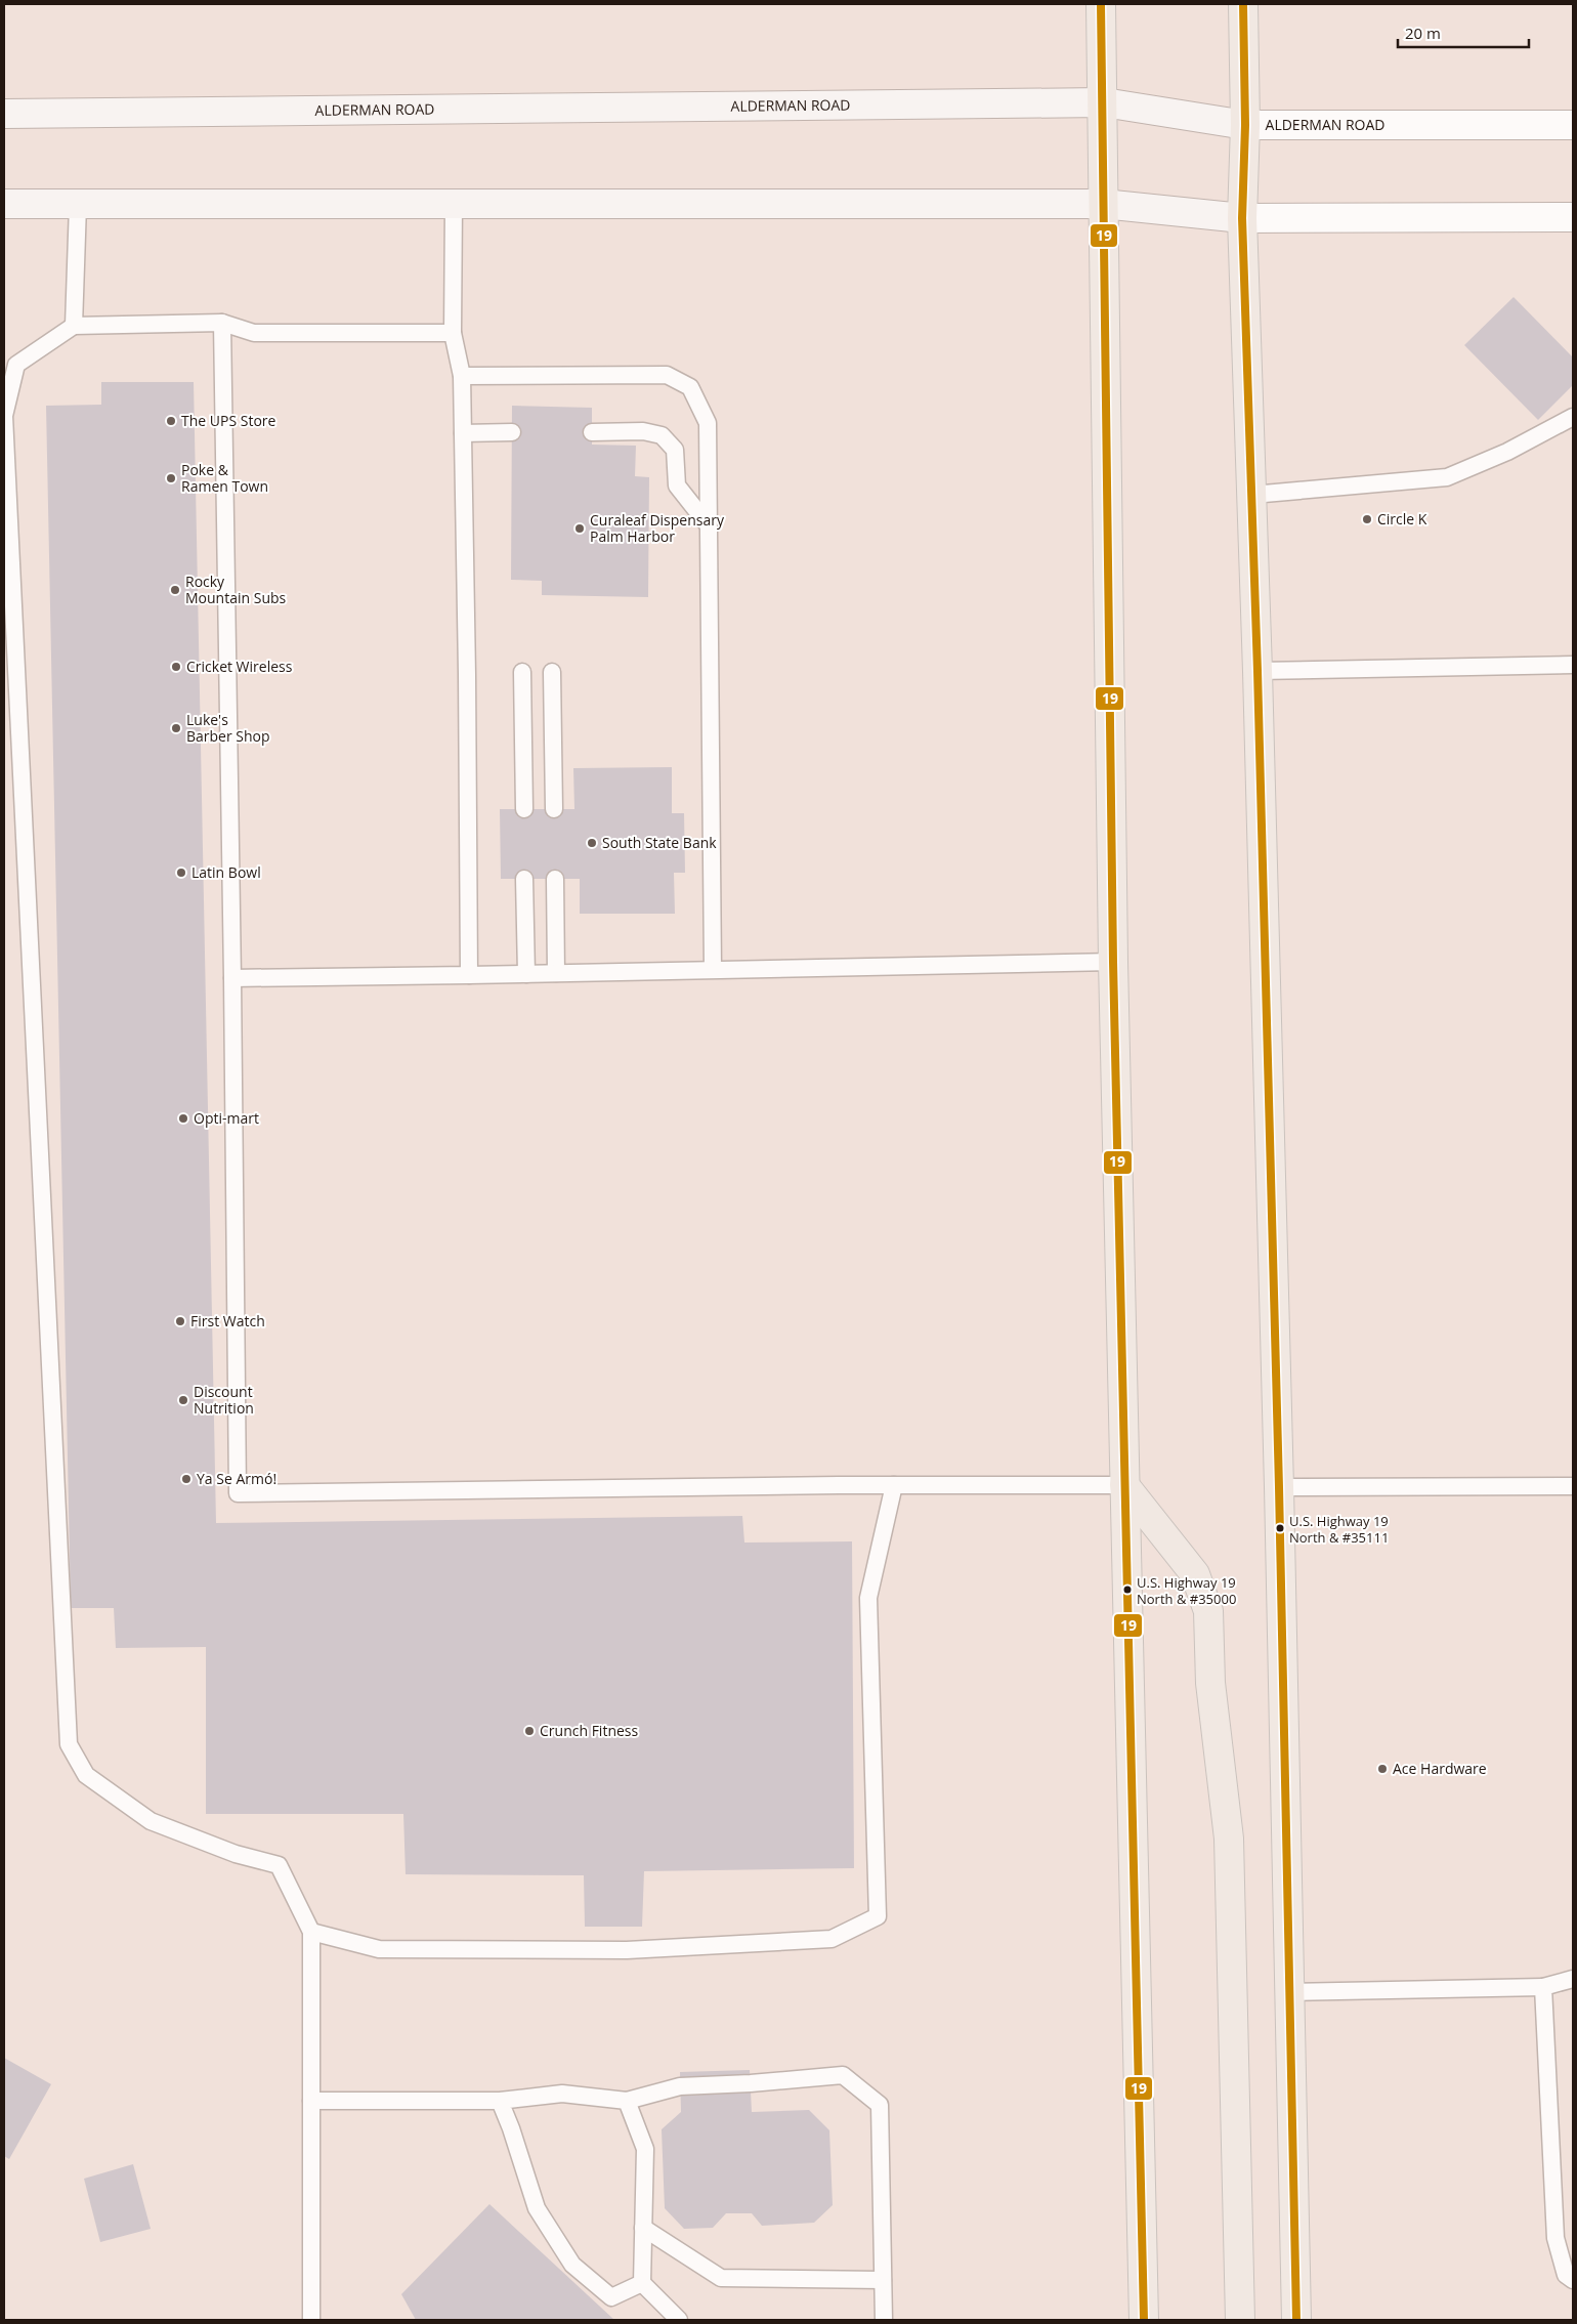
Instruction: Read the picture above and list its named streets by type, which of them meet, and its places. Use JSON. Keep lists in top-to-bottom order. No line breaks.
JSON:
{"streets":{"main road":["ALDERMAN ROAD"]},"places":["The UPS Store","Poke & Ramen Town","Circle K","Curaleaf Dispensary Palm Harbor","Rocky Mountain Subs","Cricket Wireless","Luke's Barber Shop","South State Bank","Latin Bowl","Opti-mart","First Watch","Discount Nutrition","Ya Se Armó!","U.S. Highway 19 North & #35111","U.S. Highway 19 North & #35000","Crunch Fitness","Ace Hardware"],"lines":["transit line 19"],"scale_bar":"20 m"}
